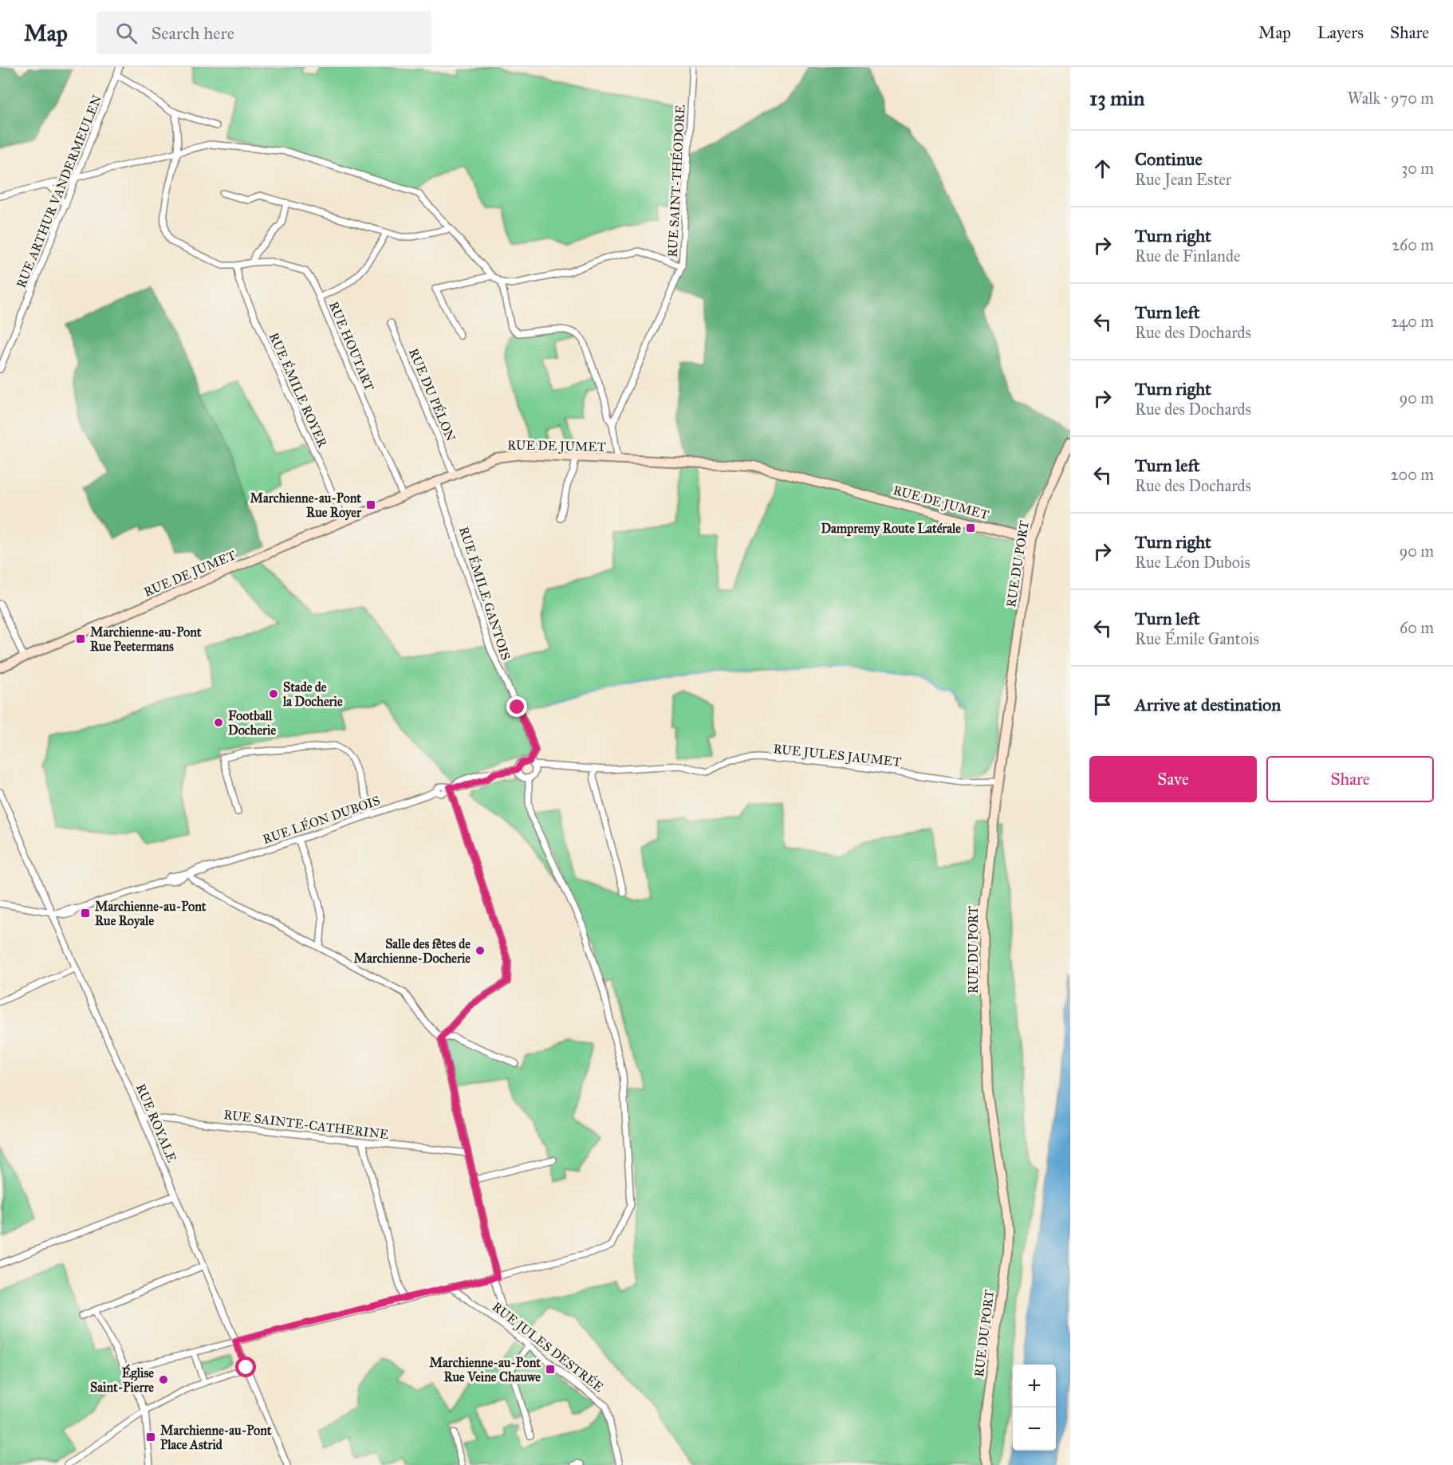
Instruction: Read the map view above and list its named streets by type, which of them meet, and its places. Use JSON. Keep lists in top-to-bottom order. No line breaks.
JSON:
{"streets":{"street":["RUE SAINT-THÉODORE","RUE ARTHUR VANDERMEULEN","RUE HOUTART","RUE ÉMILE ROYER","RUE DU PÉLON","RUE DE JUMET","RUE DU PORT","RUE ÉMILE GANTOIS","RUE JULES JAUMET","RUE LÉON DUBOIS","RUE ROYALE","RUE SAINTE-CATHERINE","RUE JULES DESTRÉE"]},"crossings":[["RUE HOUTART","RUE ÉMILE ROYER"],["RUE HOUTART","RUE DE JUMET"],["RUE ÉMILE ROYER","RUE DE JUMET"],["RUE DU PÉLON","RUE DE JUMET"],["RUE DE JUMET","RUE DU PORT"],["RUE DE JUMET","RUE ÉMILE GANTOIS"],["RUE DU PORT","RUE JULES JAUMET"],["RUE ÉMILE GANTOIS","RUE JULES JAUMET"],["RUE ÉMILE GANTOIS","RUE LÉON DUBOIS"],["RUE JULES JAUMET","RUE LÉON DUBOIS"],["RUE LÉON DUBOIS","RUE ROYALE"],["RUE ROYALE","RUE SAINTE-CATHERINE"]],"places":{"transit":["Marchienne-au-Pont Rue Royer","Dampremy Route Latérale","Marchienne-au-Pont Rue Peetermans","Marchienne-au-Pont Rue Royale","Marchienne-au-Pont Rue Veine Chauwe","Marchienne-au-Pont Place Astrid"],"other":["Stade de la Docherie","Football Docherie","Salle des fêtes de Marchienne-Docherie","Église Saint-Pierre"]},"page":{"header":"Map","search":"Search here","nav":["Map","Layers","Share"],"heading":["13 min","Walk · 970 m"],"list":[["Continue","Rue Jean Ester","30 m"],["Turn right","Rue de Finlande","260 m"],["Turn left","Rue des Dochards","240 m"],["Turn right","Rue des Dochards","90 m"],["Turn left","Rue des Dochards","200 m"],["Turn right","Rue Léon Dubois","90 m"],["Turn left","Rue Émile Gantois","60 m"],"Arrive at destination"],"buttons":["Save","Share"],"map_buttons":["+","−"]}}
